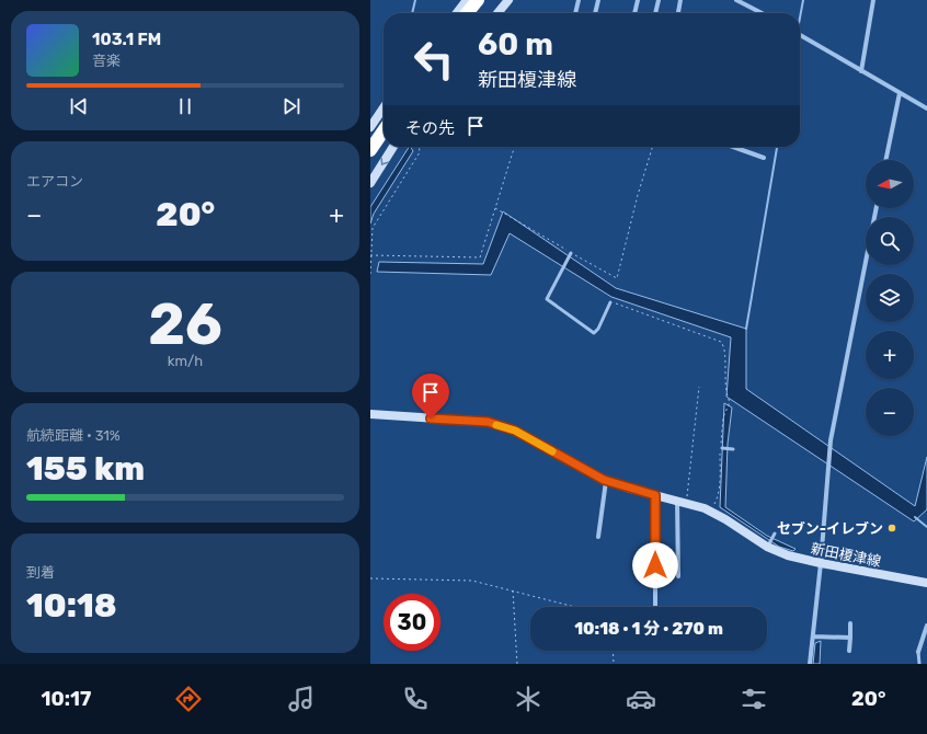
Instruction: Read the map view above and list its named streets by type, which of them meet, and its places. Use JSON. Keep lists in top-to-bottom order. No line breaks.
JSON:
{"streets":{"main road":["新田榎津線"]},"places":["セブン-イレブン"],"north":"left","page":{"turn":["60 m","新田榎津線"],"song":["103.1 FM","音楽"],"then":"その先","tile":["エアコン",["26","km/h"],["航続距離 · 31%","155 km"],["到着","10:18"]],"map_buttons":["+","−"],"heat":["−","20°","+"],"limit":"30","trip":"10:18 · 1 分 · 270 m","tabs":["10:17","20°"]}}
